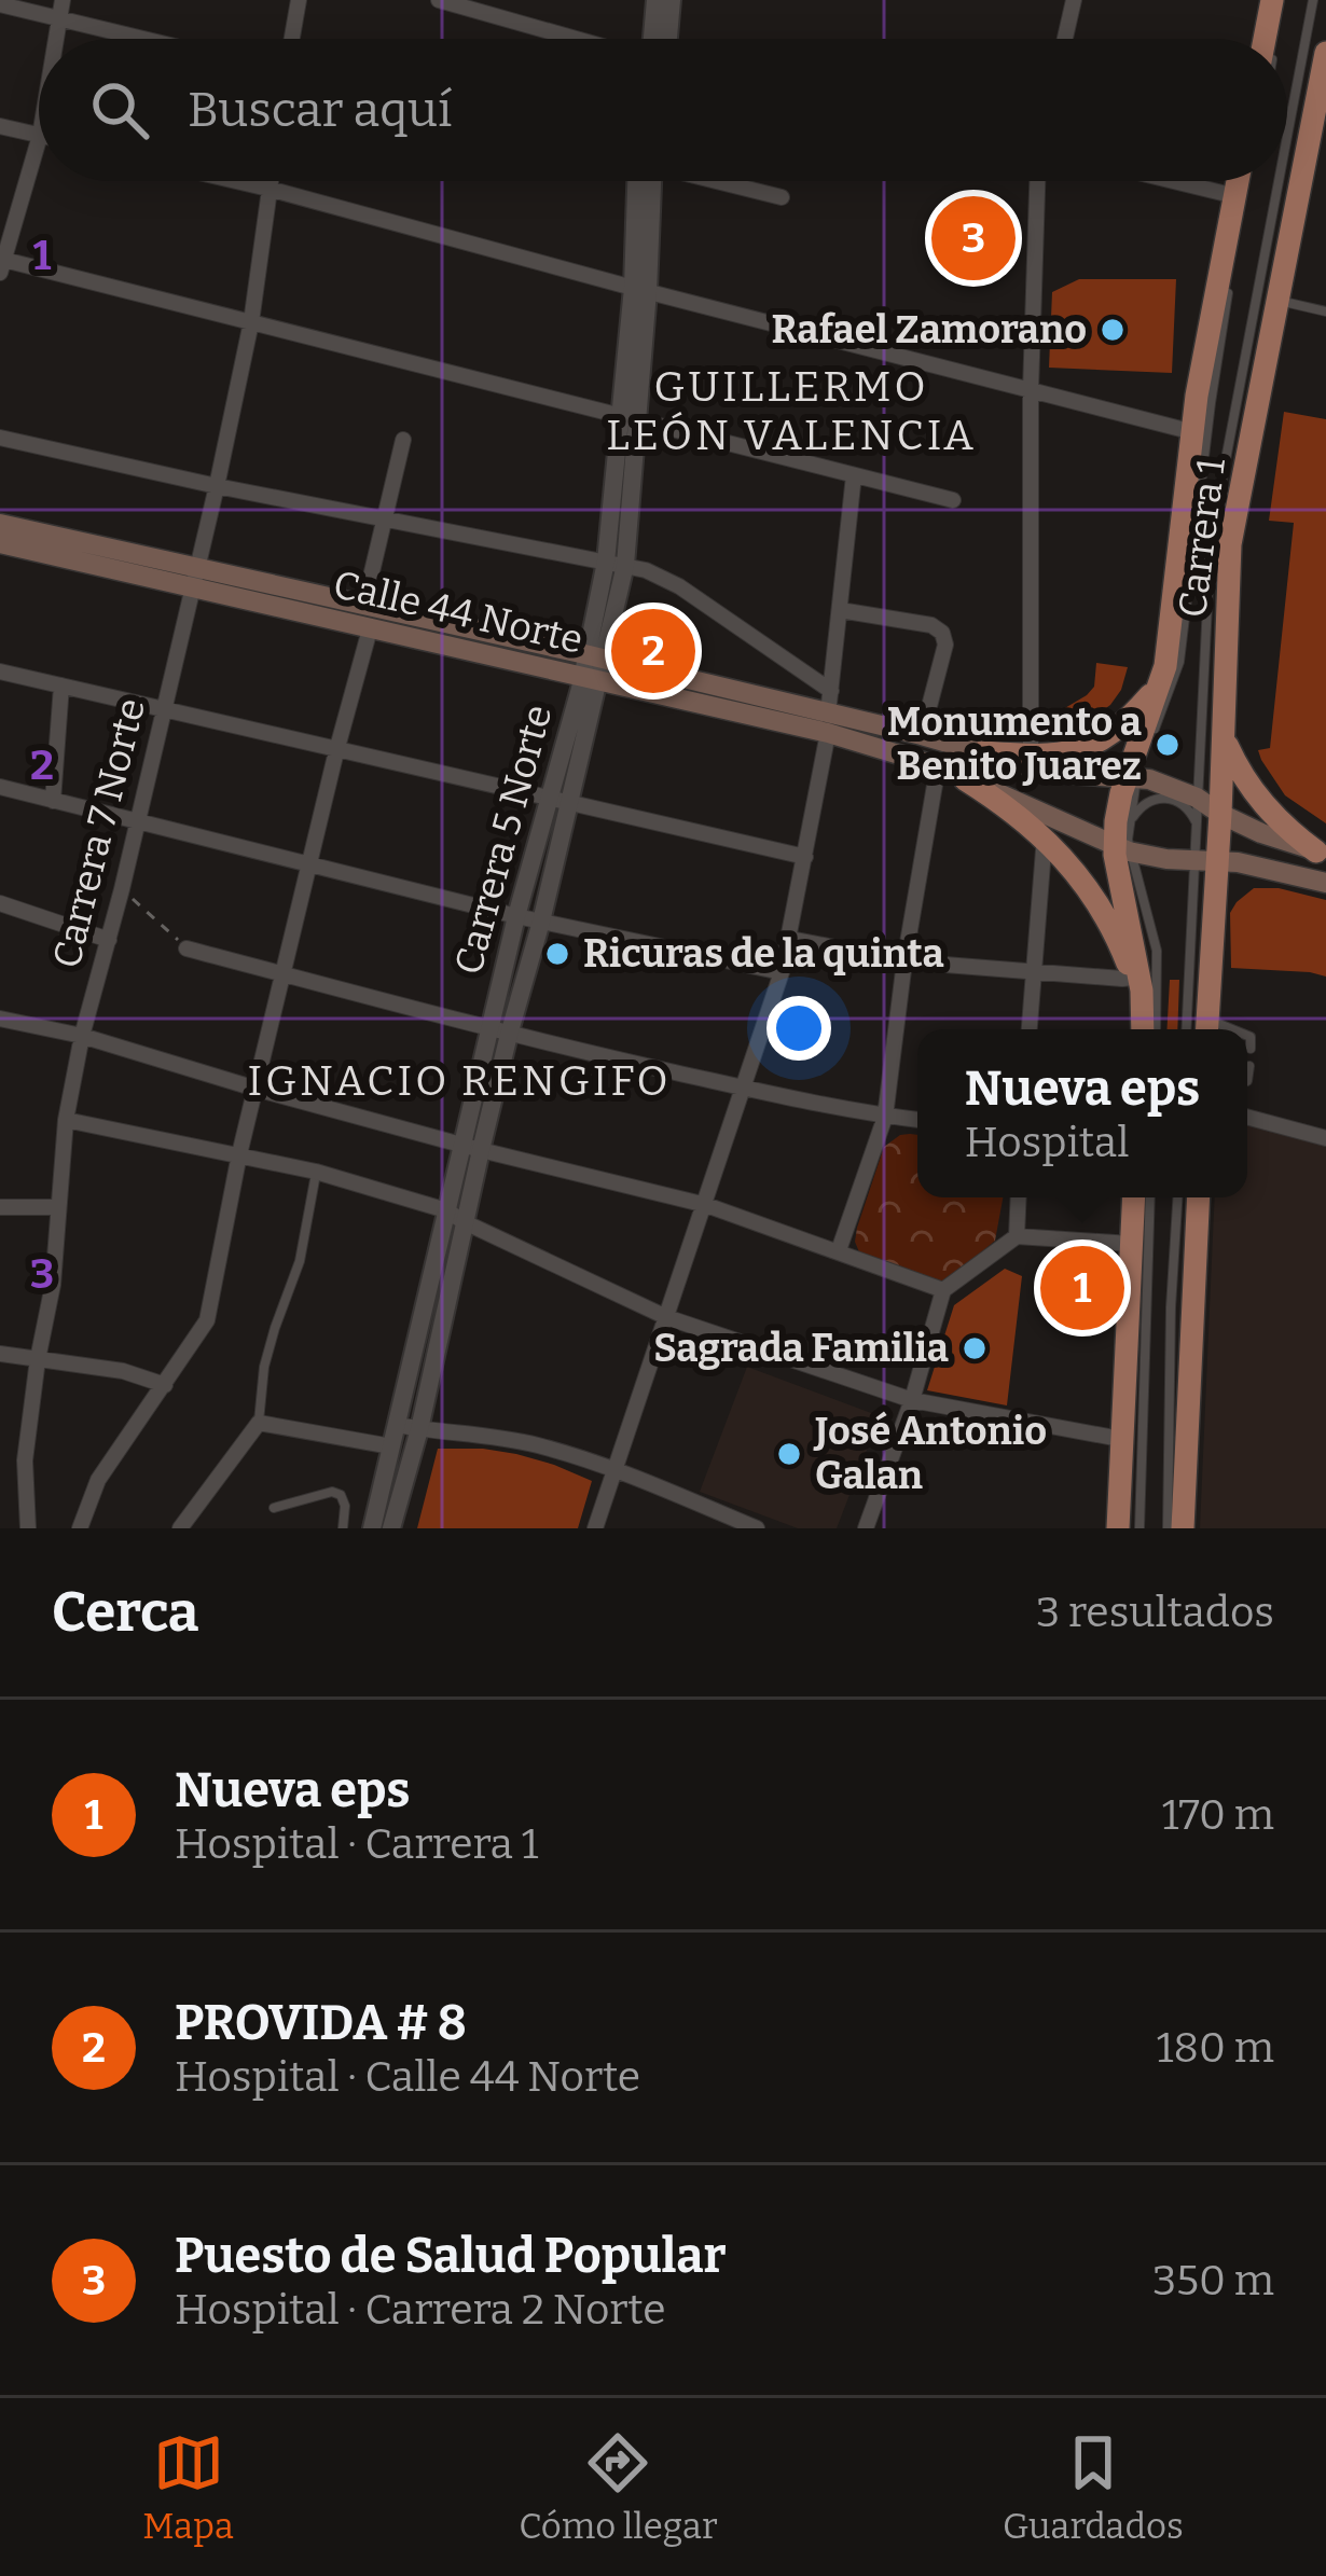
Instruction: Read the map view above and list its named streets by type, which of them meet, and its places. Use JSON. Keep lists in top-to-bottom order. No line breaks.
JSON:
{"streets":{"main road":["Carrera 1","Calle 44 Norte"],"street":["Carrera 7 Norte","Carrera 5 Norte"]},"crossings":[["Carrera 1","Calle 44 Norte"],["Calle 44 Norte","Carrera 7 Norte"],["Calle 44 Norte","Carrera 5 Norte"]],"districts":["GUILLERMO LEÓN VALENCIA","IGNACIO RENGIFO"],"places":["Rafael Zamorano","Monumento a Benito Juarez","Ricuras de la quinta","Sagrada Familia","José Antonio Galan"],"page":{"search":"Buscar aquí","pins":["3","2","1"],"popup":["Nueva eps","Hospital"],"heading":["Cerca","3 resultados"],"list":[{"mark":"1","name":"Nueva eps","note":"Hospital · Carrera 1","value":"170 m"},{"mark":"2","name":"PROVIDA # 8","note":"Hospital · Calle 44 Norte","value":"180 m"},{"mark":"3","name":"Puesto de Salud Popular","note":"Hospital · Carrera 2 Norte","value":"350 m"}],"nav":["Mapa","Cómo llegar","Guardados"]},"grid":{"rows":["1","2","3"]}}
